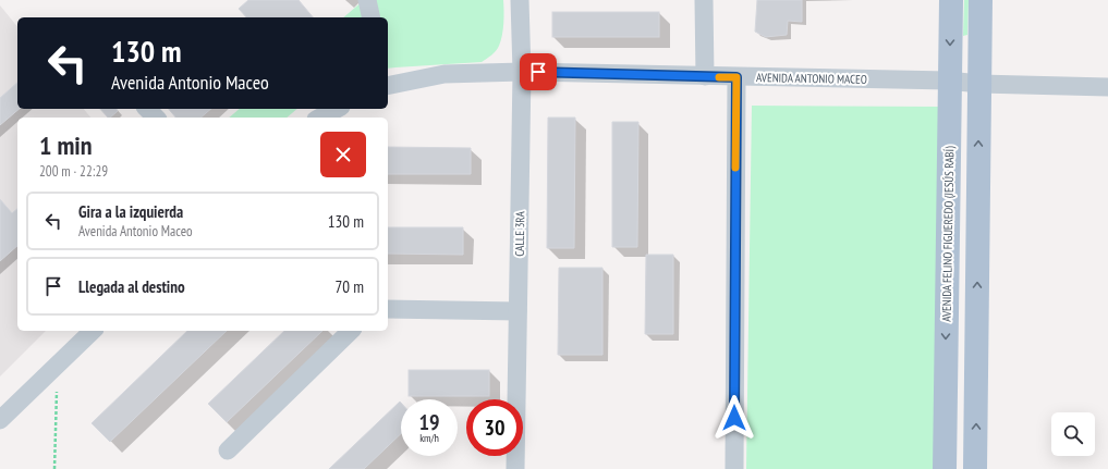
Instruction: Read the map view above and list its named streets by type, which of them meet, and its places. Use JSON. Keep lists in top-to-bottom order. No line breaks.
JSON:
{"streets":{"main road":["AVENIDA FELINO FIGUEREDO (JESÚS RABÍ)"],"street":["AVENIDA ANTONIO MACEO","CALLE 3RA"]},"crossings":[["AVENIDA ANTONIO MACEO","CALLE 3RA"],["AVENIDA ANTONIO MACEO","AVENIDA FELINO FIGUEREDO (JESÚS RABÍ)"]],"page":{"turn":["130 m","Avenida Antonio Maceo"],"heading":["1 min","200 m · 22:29"],"list":[{"name":"Gira a la izquierda","note":"Avenida Antonio Maceo","value":"130 m"},{"name":"Llegada al destino","value":"70 m"}],"speed":"19 km/h","limit":"30"}}
